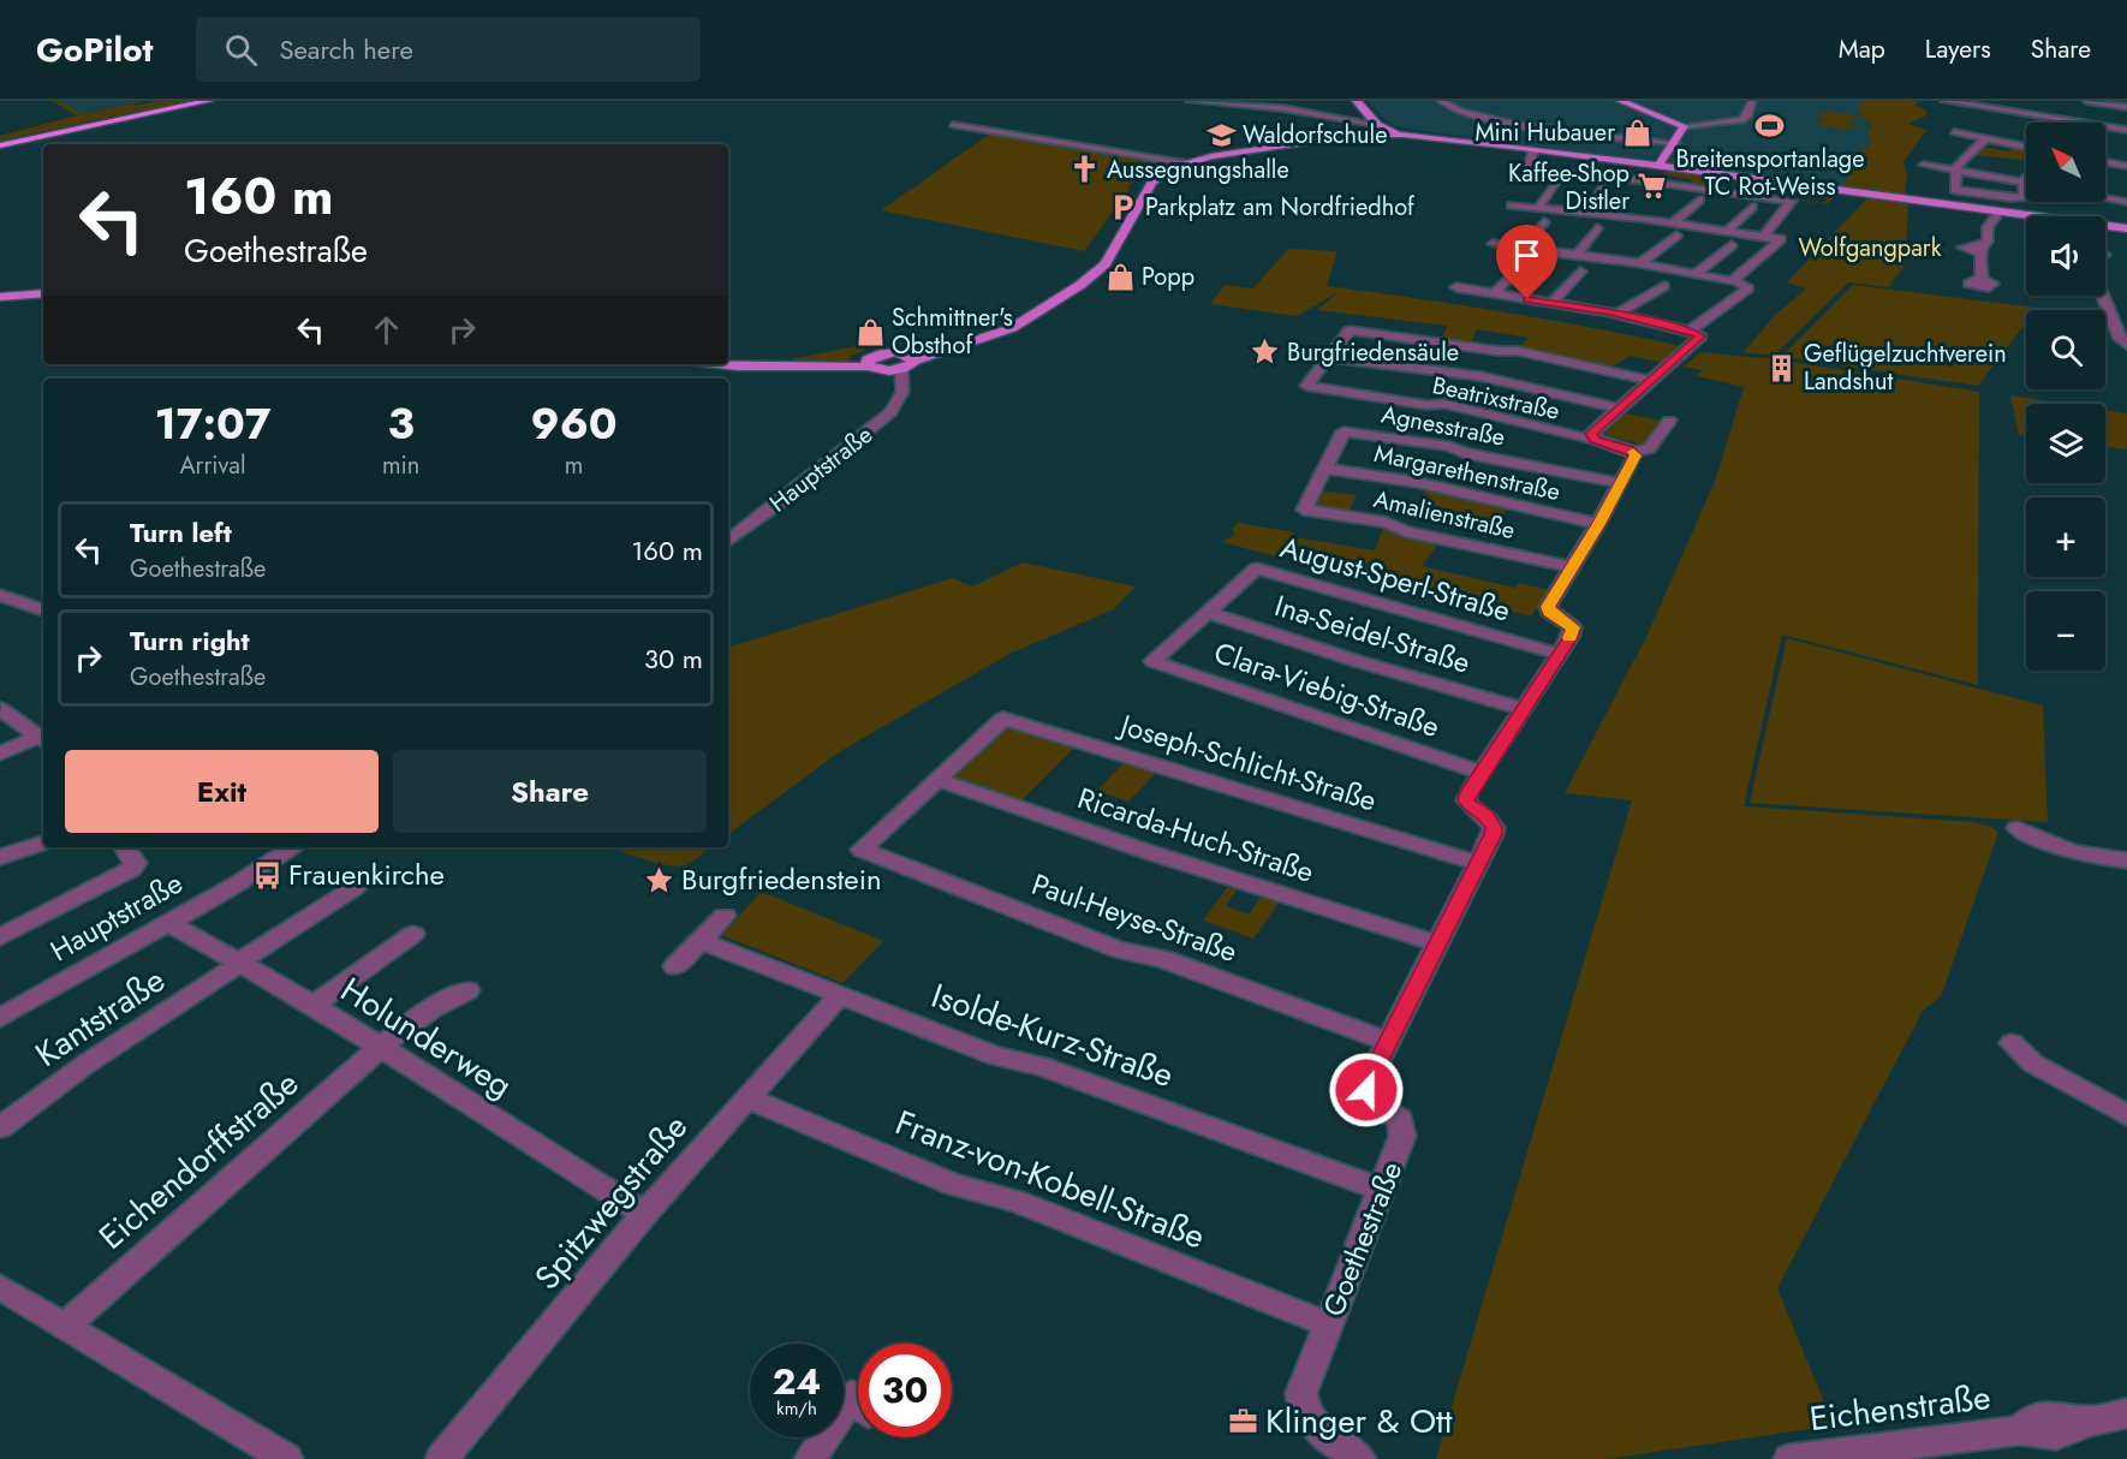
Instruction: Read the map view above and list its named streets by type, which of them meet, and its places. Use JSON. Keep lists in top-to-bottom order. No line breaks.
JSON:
{"streets":{"street":["Beatrixstraße","Agnesstraße","Hauptstraße","Margarethenstraße","Amalienstraße","August-Sperl-Straße","Ina-Seidel-Straße","Clara-Viebig-Straße","Joseph-Schlicht-Straße","Ricarda-Huch-Straße","Paul-Heyse-Straße","Kantstraße","Isolde-Kurz-Straße","Holunderweg","Eichendorffstraße","Franz-von-Kobell-Straße","Spitzwegstraße","Goethestraße","Eichenstraße"]},"crossings":[["Agnesstraße","Margarethenstraße"],["Agnesstraße","Amalienstraße"],["Agnesstraße","Goethestraße"],["Hauptstraße","Holunderweg"],["Margarethenstraße","Goethestraße"],["Amalienstraße","Goethestraße"],["August-Sperl-Straße","Ina-Seidel-Straße"],["August-Sperl-Straße","Clara-Viebig-Straße"],["August-Sperl-Straße","Goethestraße"],["Ina-Seidel-Straße","Clara-Viebig-Straße"],["Ina-Seidel-Straße","Goethestraße"],["Clara-Viebig-Straße","Goethestraße"],["Joseph-Schlicht-Straße","Ricarda-Huch-Straße"],["Joseph-Schlicht-Straße","Paul-Heyse-Straße"],["Joseph-Schlicht-Straße","Goethestraße"],["Ricarda-Huch-Straße","Paul-Heyse-Straße"],["Ricarda-Huch-Straße","Goethestraße"],["Paul-Heyse-Straße","Goethestraße"],["Kantstraße","Holunderweg"],["Isolde-Kurz-Straße","Spitzwegstraße"],["Isolde-Kurz-Straße","Goethestraße"],["Holunderweg","Eichendorffstraße"],["Holunderweg","Spitzwegstraße"],["Franz-von-Kobell-Straße","Spitzwegstraße"],["Franz-von-Kobell-Straße","Goethestraße"]],"parks":["Wolfgangpark"],"places":{"sports":["Breitensportanlage TC Rot-Weiss"],"shop":["Mini Hubauer","Popp","Schmittner's Obsthof"],"school or university":["Waldorfschule"],"church":["Aussegnungshalle"],"supermarket":["Kaffee-Shop Distler"],"parking":["Parkplatz am Nordfriedhof"],"place":["Burgfriedensäule","Burgfriedenstein"],"building":["Geflügelzuchtverein Landshut"],"bus stop":["Frauenkirche"],"office":["Klinger & Ott"]},"north":"top left","page":{"header":"GoPilot","search":"Search here","nav":["Map","Layers","Share"],"map_buttons":["+","−"],"turn":["160 m","Goethestraße"],"eta":["17:07","Arrival","3","min","960","m"],"list":[{"name":"Turn left","note":"Goethestraße","value":"160 m"},{"name":"Turn right","note":"Goethestraße","value":"30 m"}],"buttons":["Exit","Share"],"speed":"24 km/h","limit":"30"}}
